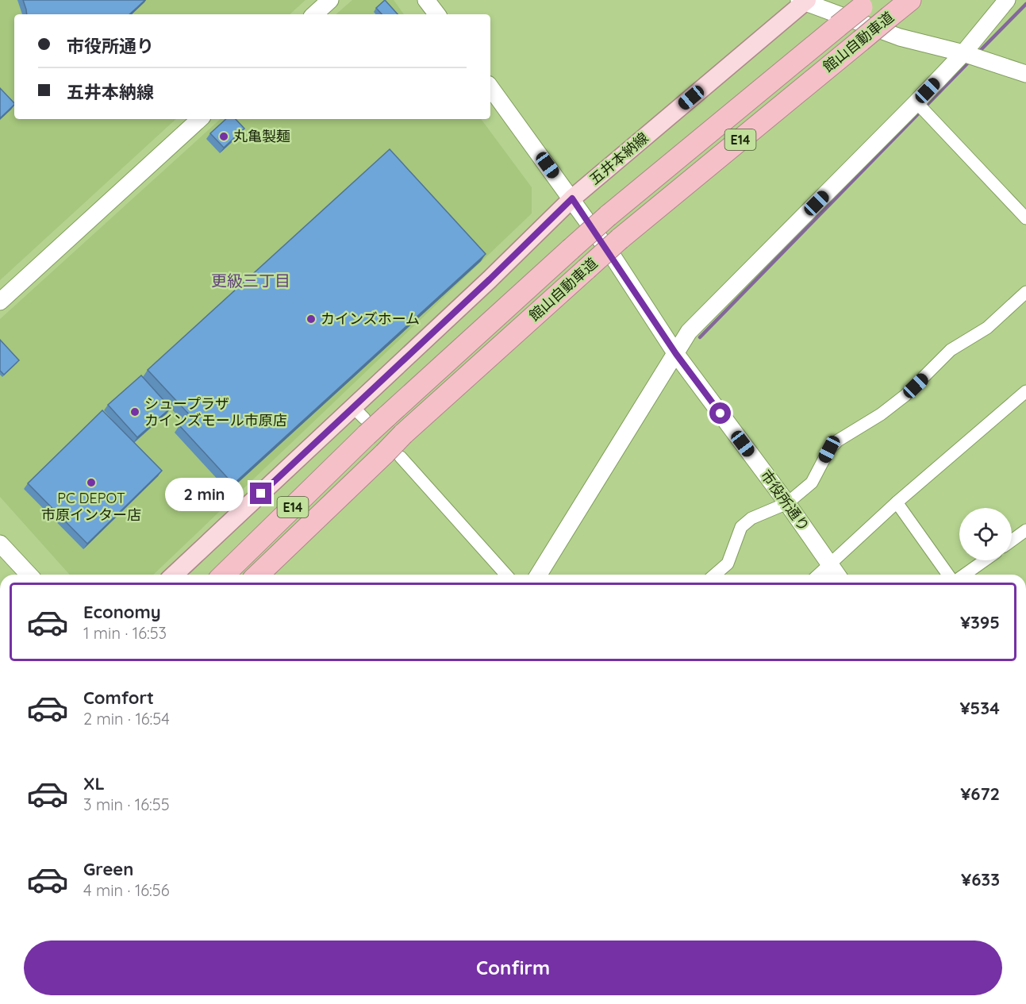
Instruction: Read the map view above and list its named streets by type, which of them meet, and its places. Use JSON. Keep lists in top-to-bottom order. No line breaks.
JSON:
{"streets":{"highway":["館山自動車道","E14"],"main road":["五井本納線"],"street":["市役所通り"]},"crossings":[["館山自動車道","五井本納線"],["館山自動車道","市役所通り"],["五井本納線","市役所通り"]],"districts":["更級三丁目"],"places":["丸亀製麺","カインズホーム","シュープラザ カインズモール市原店","PC DEPOT 市原インター店"],"page":{"banner":["市役所通り","五井本納線"],"bubble":"2 min","list":[{"name":"Economy","note":"1 min · 16:53","value":"¥395"},{"name":"Comfort","note":"2 min · 16:54","value":"¥534"},{"name":"XL","note":"3 min · 16:55","value":"¥672"},{"name":"Green","note":"4 min · 16:56","value":"¥633"}],"buttons":"Confirm"}}
